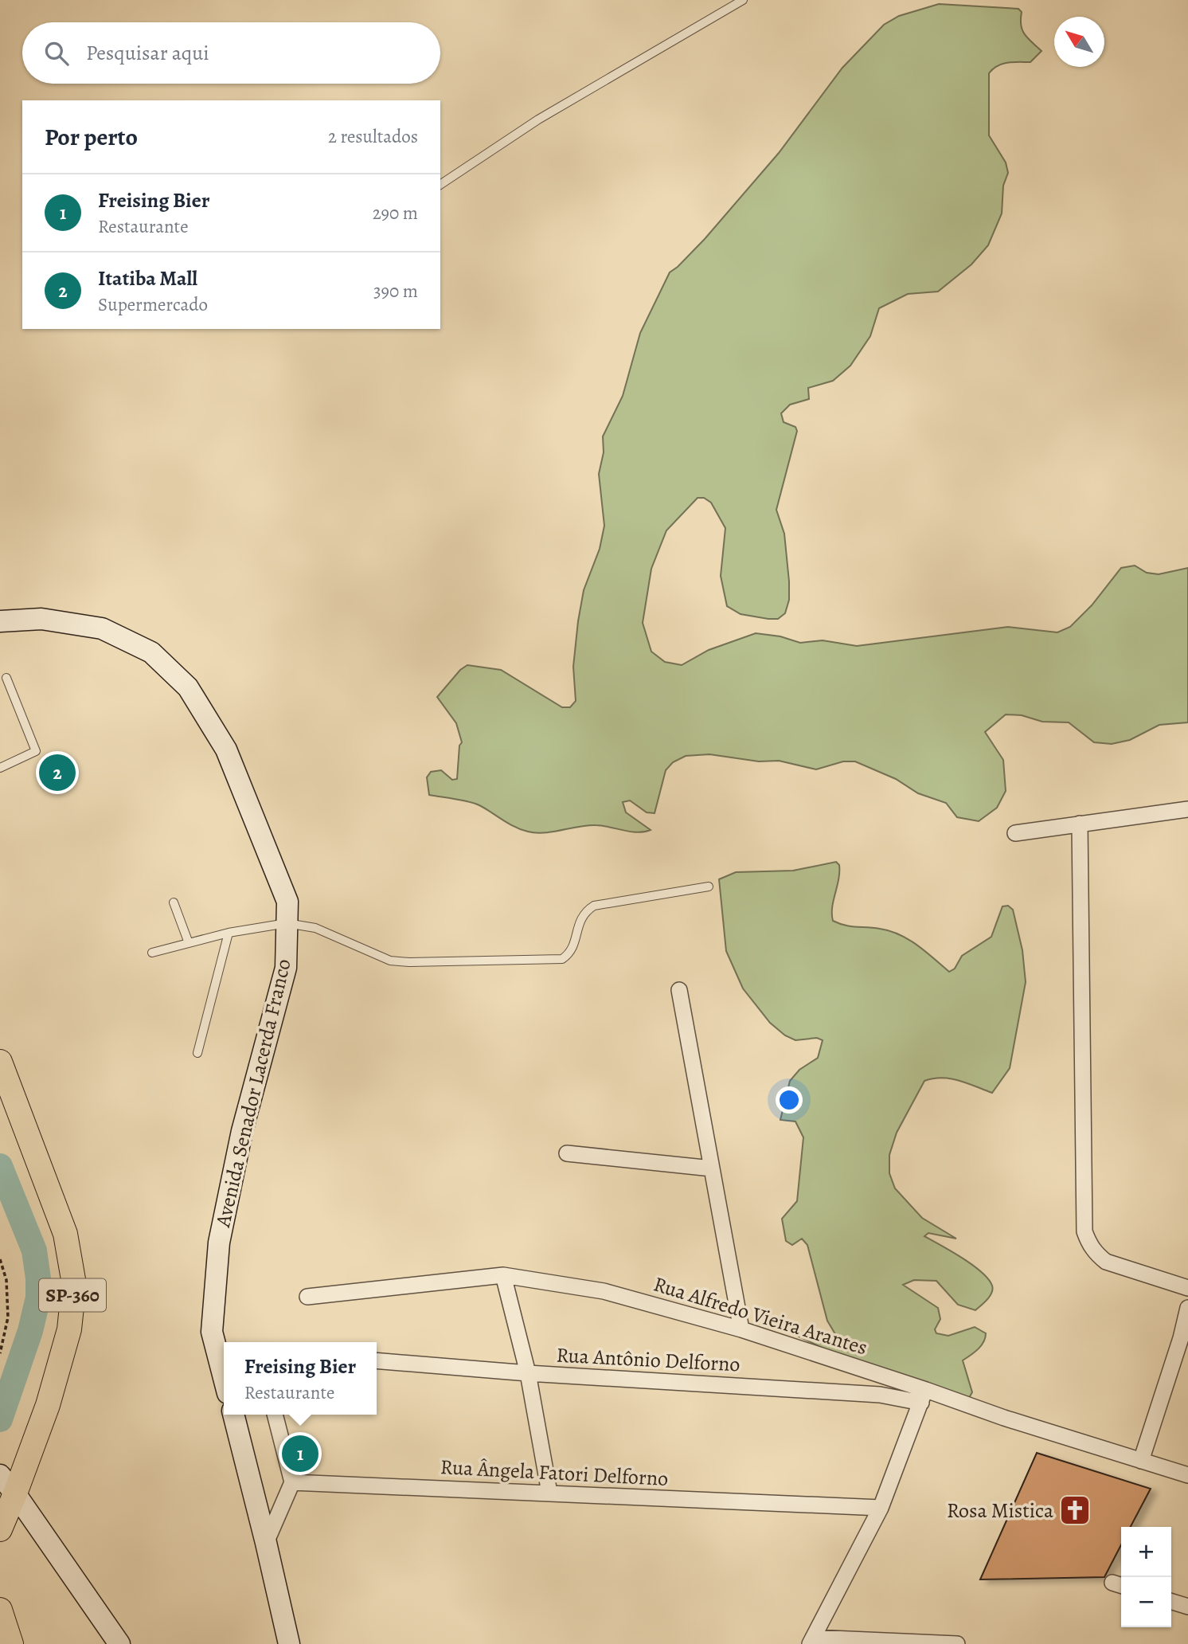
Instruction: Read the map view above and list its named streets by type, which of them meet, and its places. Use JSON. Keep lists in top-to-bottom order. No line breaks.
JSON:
{"streets":{"main road":["Avenida Senador Lacerda Franco","SP-360"],"street":["Rua Alfredo Vieira Arantes","Rua Antônio Delforno","Rua Ângela Fatori Delforno"]},"crossings":[["Rua Alfredo Vieira Arantes","Rua Antônio Delforno"]],"places":{"church":["Rosa Mistica"]},"north":"top left","page":{"search":"Pesquisar aqui","heading":["Por perto","2 resultados"],"list":[{"mark":"1","name":"Freising Bier","note":"Restaurante","value":"290 m"},{"mark":"2","name":"Itatiba Mall","note":"Supermercado","value":"390 m"}],"pins":["2","1"],"popup":["Freising Bier","Restaurante"],"map_buttons":["+","−"]}}
